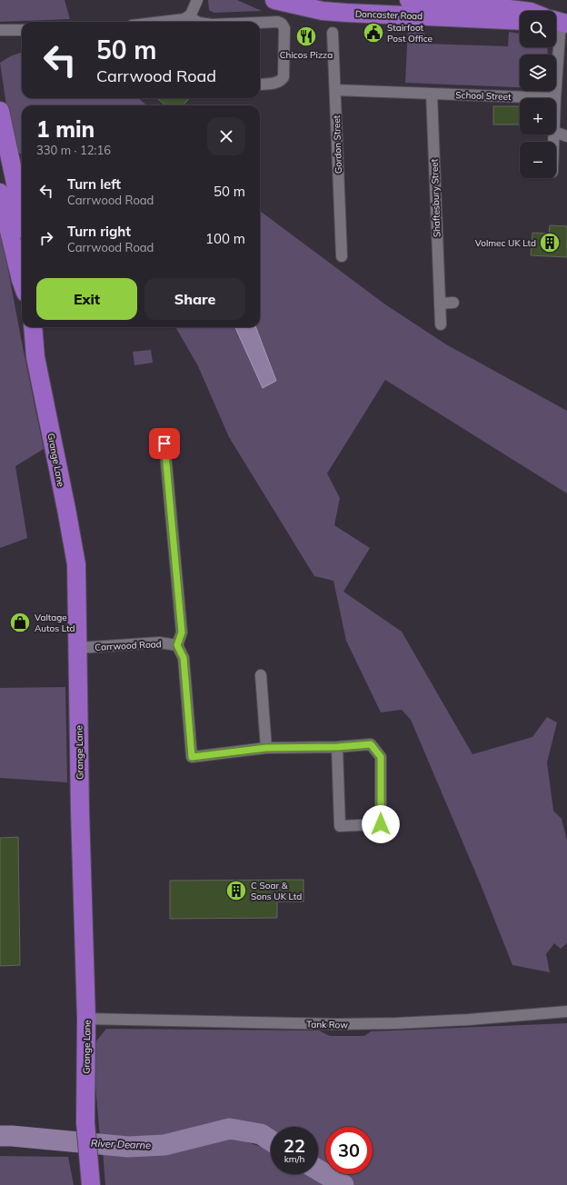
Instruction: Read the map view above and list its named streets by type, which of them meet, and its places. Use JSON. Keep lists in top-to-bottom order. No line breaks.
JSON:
{"streets":{"highway":["Doncaster Road","Grange Lane"],"street":["School Street","Gordon Street","Shaftesbury Street","Carrwood Road","Tank Row"]},"crossings":[["School Street","Gordon Street"],["School Street","Shaftesbury Street"],["Grange Lane","Carrwood Road"],["Grange Lane","Tank Row"]],"water":["River Dearne"],"places":{"public building":["Stairfoot Post Office"],"restaurant":["Chicos Pizza"],"building":["Volmec UK Ltd","C Soar & Sons UK Ltd"],"shop":["Valtage Autos Ltd"]},"page":{"map_buttons":["+","−"],"turn":["50 m","Carrwood Road"],"heading":["1 min","330 m · 12:16"],"list":[{"name":"Turn left","note":"Carrwood Road","value":"50 m"},{"name":"Turn right","note":"Carrwood Road","value":"100 m"}],"buttons":["Exit","Share"],"speed":"22 km/h","limit":"30"}}
